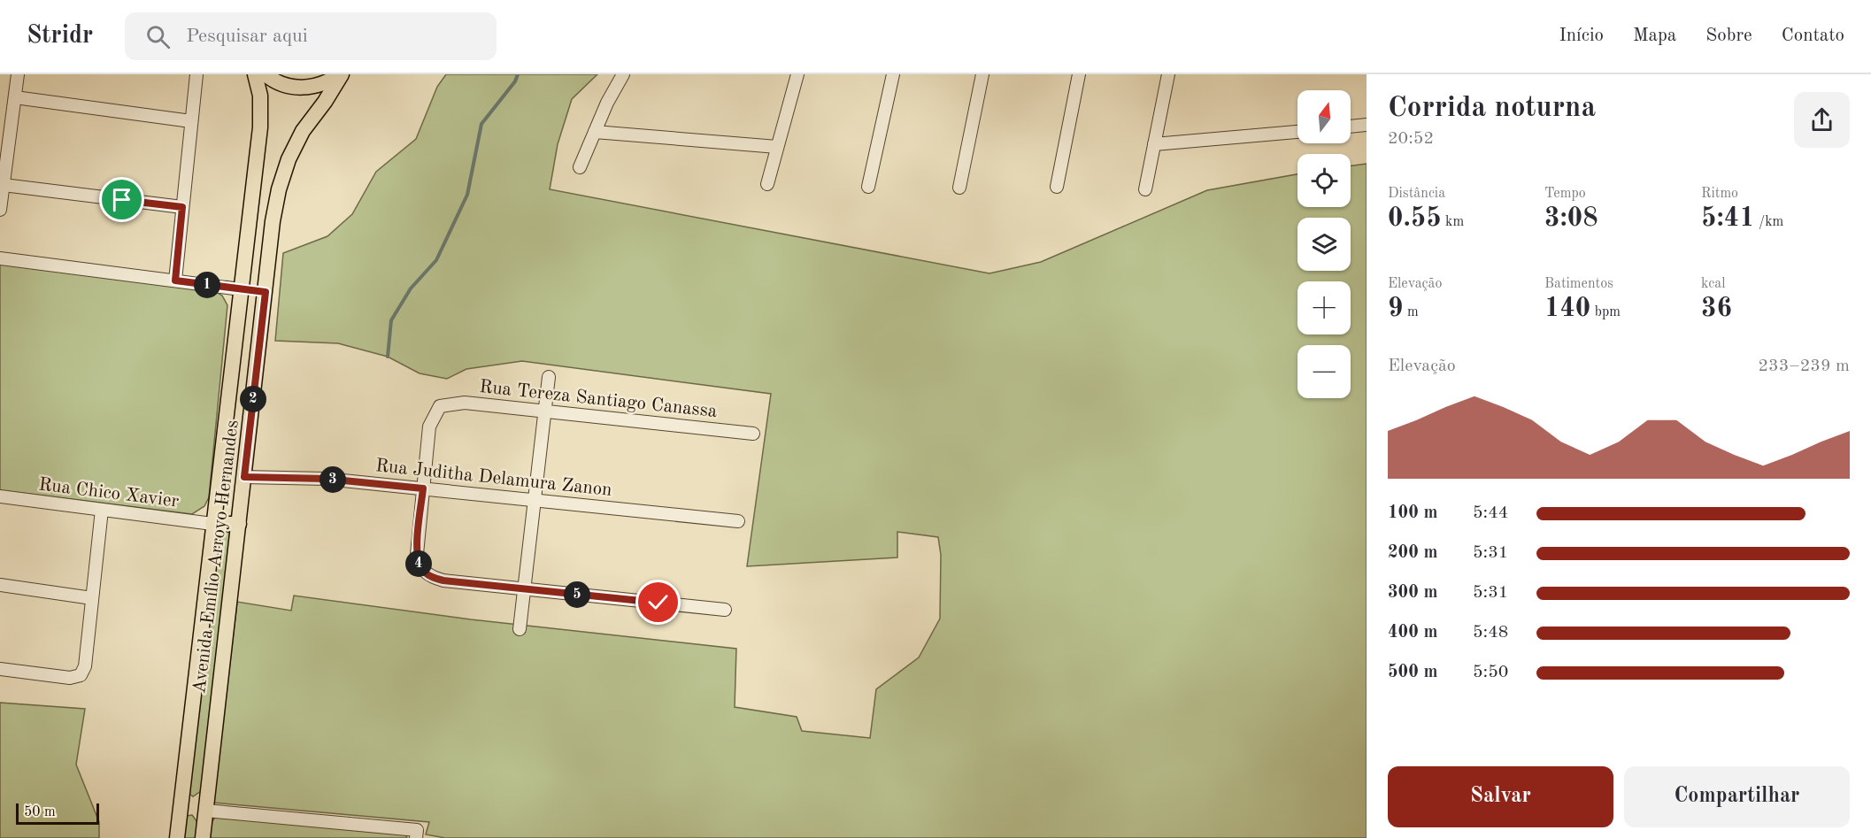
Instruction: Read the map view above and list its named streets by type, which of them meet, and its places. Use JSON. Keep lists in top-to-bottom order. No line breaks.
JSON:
{"streets":{"main road":["Avenida Emílio Arroyo Hernandes"],"street":["Rua Tereza Santiago Canassa","Rua Juditha Delamura Zanon","Rua Chico Xavier"]},"crossings":[["Rua Tereza Santiago Canassa","Rua Juditha Delamura Zanon"],["Rua Juditha Delamura Zanon","Avenida Emílio Arroyo Hernandes"],["Rua Chico Xavier","Avenida Emílio Arroyo Hernandes"]],"scale_bar":"50 m","north":"top","page":{"header":"Stridr","search":"Pesquisar aqui","nav":["Início","Mapa","Sobre","Contato"],"heading":["Corrida noturna","20:52"],"map_buttons":["+","−"],"stats":[["Distância","0.55 km"],["Tempo","3:08"],["Ritmo","5:41 /km"],["Elevação","9 m"],["Batimentos","140 bpm"],["kcal","36"]],"pins":["1","2","3","4","5"],"chart":["Elevação","233–239 m"],"list":[{"name":"100 m","note":"5:44"},{"name":"200 m","note":"5:31"},{"name":"300 m","note":"5:31"},{"name":"400 m","note":"5:48"},{"name":"500 m","note":"5:50"}],"buttons":["Salvar","Compartilhar"],"scale":"50 m"}}
